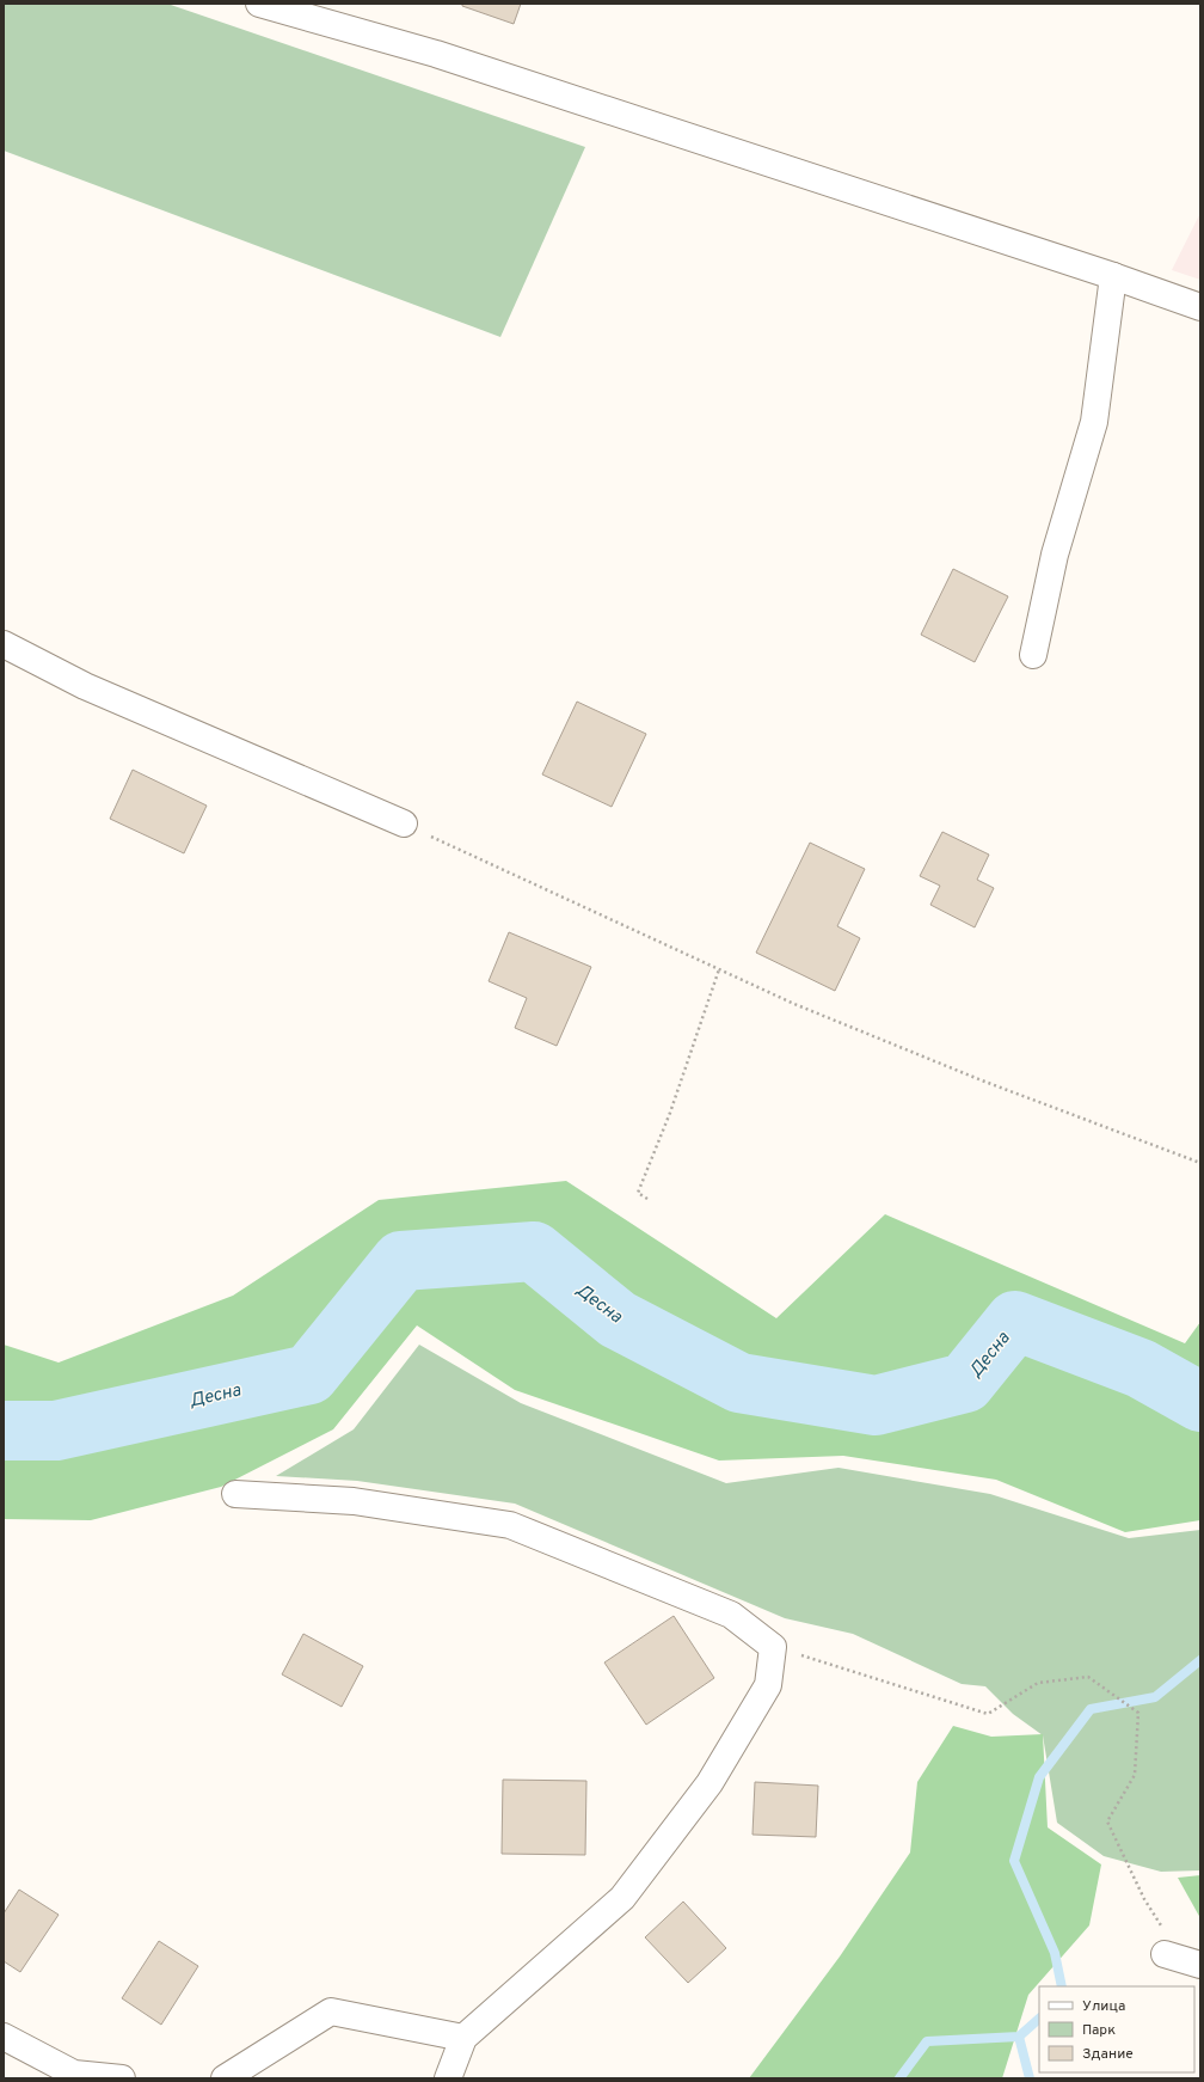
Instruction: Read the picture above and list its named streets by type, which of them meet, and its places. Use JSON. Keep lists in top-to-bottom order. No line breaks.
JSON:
{"water":["Десна"],"legend":["Улица","Парк","Здание"]}
